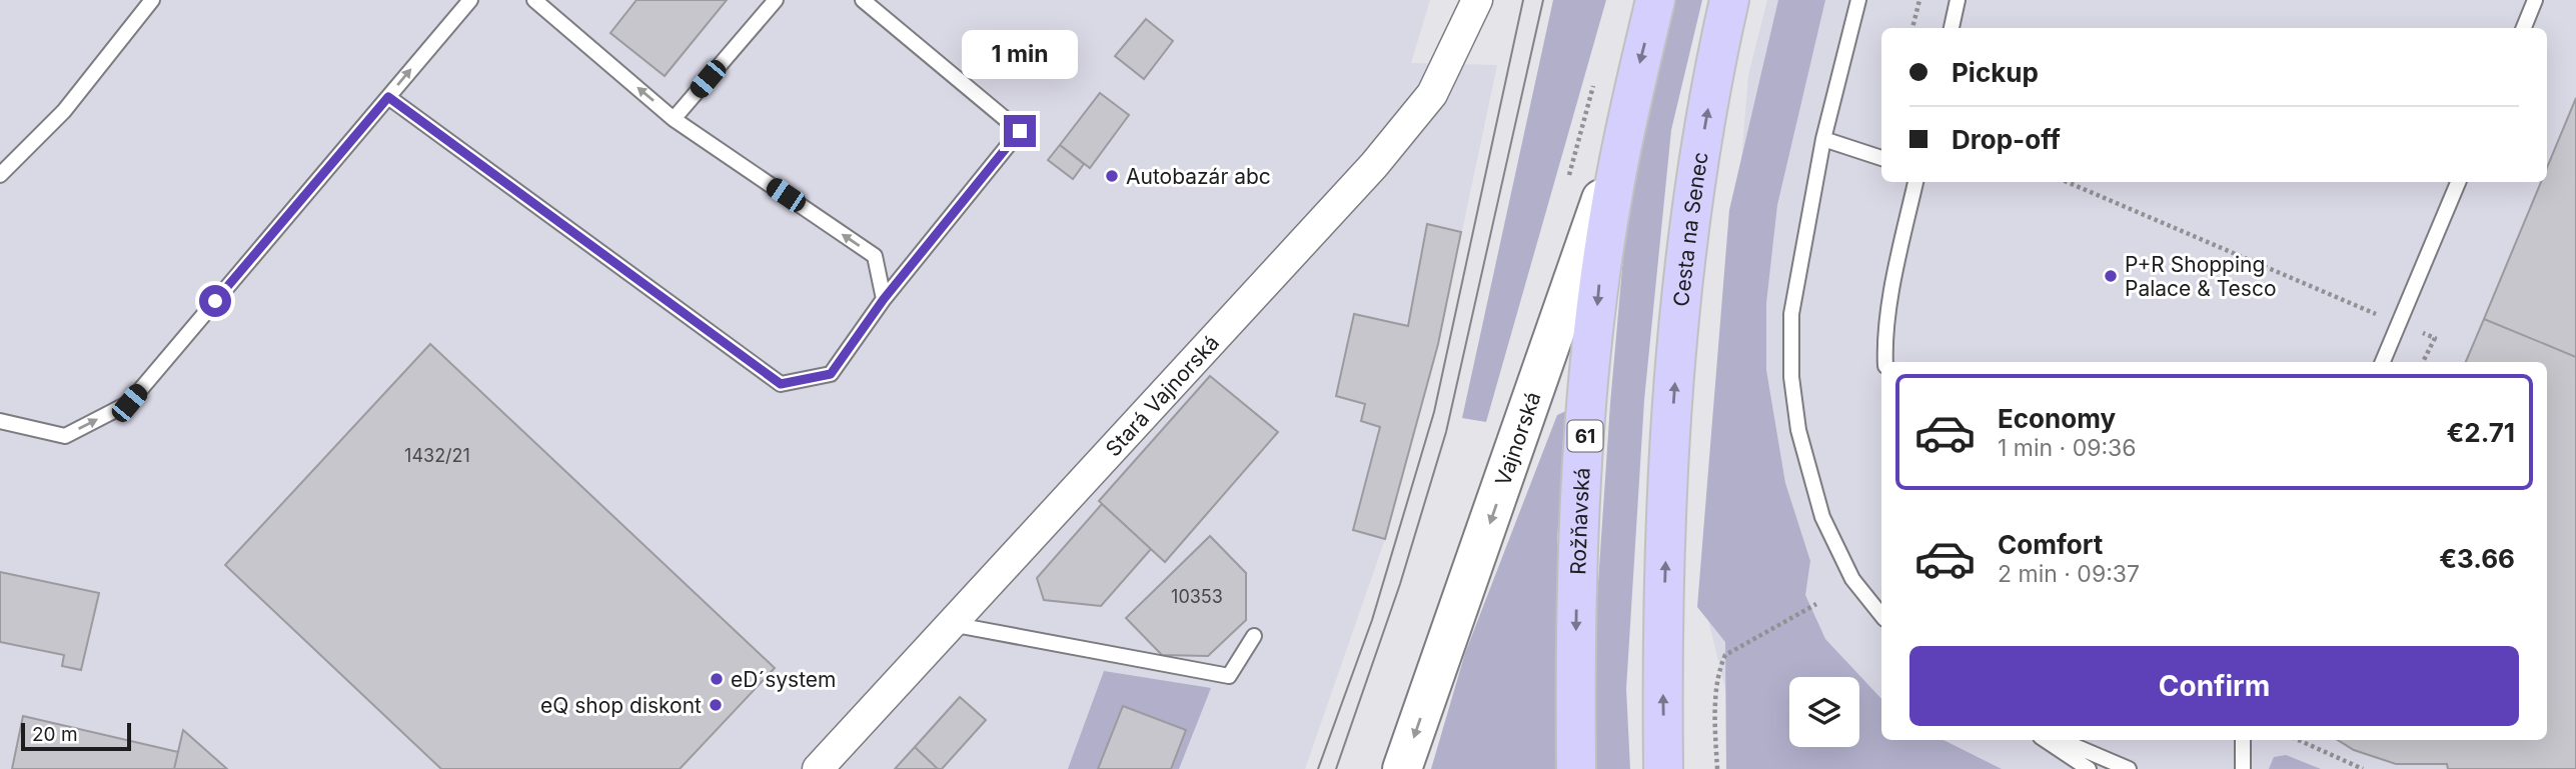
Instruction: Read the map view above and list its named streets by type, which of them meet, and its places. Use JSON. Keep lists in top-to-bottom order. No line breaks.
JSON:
{"streets":{"main road":["Cesta na Senec","61","Vajnorská","Rožňavská"],"street":["Stará Vajnorská"]},"crossings":[["61","Vajnorská"],["61","Rožňavská"],["Vajnorská","Rožňavská"]],"one_way":["Cesta na Senec","Vajnorská","Rožňavská"],"places":["Autobazár abc","P+R Shopping Palace & Tesco","eD´system","eQ shop diskont"],"house_numbers":["1432/21","10353"],"scale_bar":"20 m","page":{"banner":["Pickup","Drop-off"],"bubble":"1 min","list":[{"name":"Economy","note":"1 min · 09:36","value":"€2.71"},{"name":"Comfort","note":"2 min · 09:37","value":"€3.66"}],"buttons":"Confirm","scale":"20 m"}}
